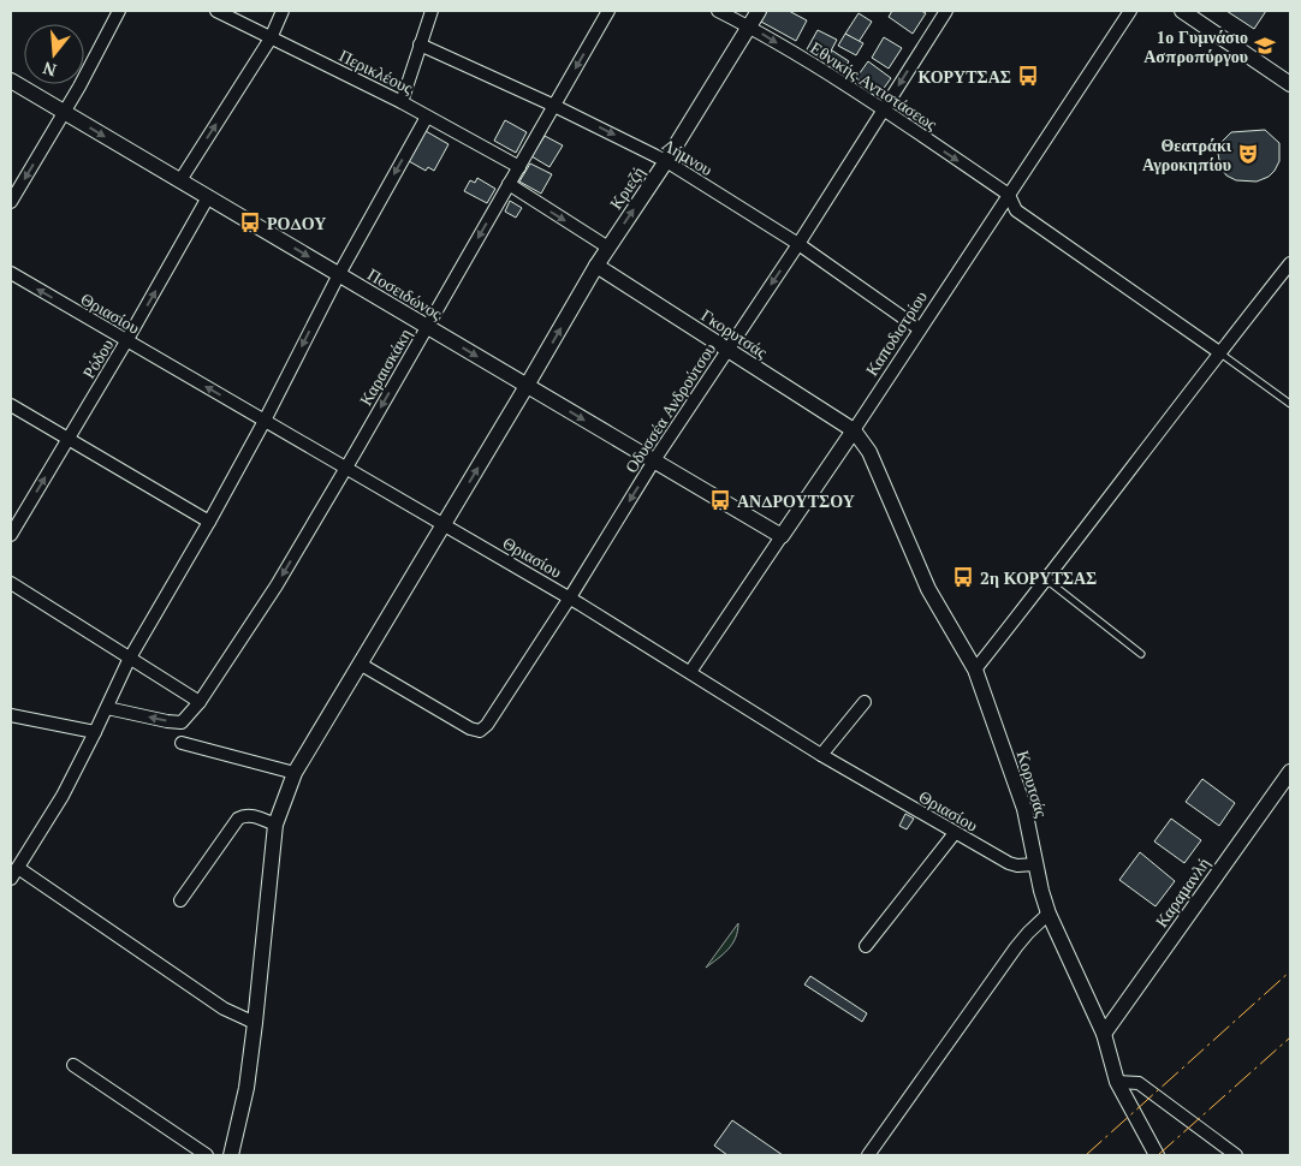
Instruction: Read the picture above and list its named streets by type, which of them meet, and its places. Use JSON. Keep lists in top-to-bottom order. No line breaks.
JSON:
{"streets":{"street":["Περικλέους","Εθνικής Αντιστάσεως","Λήμνου","Κριεζή","Ποσειδώνος","Θριασίου","Γκορυτσάς","Καποδιστρίου","Ρόδου","Καραισκάκη","Οδυσσέα Ανδρούτσου","Κορυτσάς","Καραμανλή"]},"crossings":[["Περικλέους","Καραισκάκη"],["Εθνικής Αντιστάσεως","Κριεζή"],["Εθνικής Αντιστάσεως","Καποδιστρίου"],["Εθνικής Αντιστάσεως","Οδυσσέα Ανδρούτσου"],["Λήμνου","Κριεζή"],["Λήμνου","Καποδιστρίου"],["Λήμνου","Καραισκάκη"],["Λήμνου","Οδυσσέα Ανδρούτσου"],["Κριεζή","Ποσειδώνος"],["Κριεζή","Θριασίου"],["Κριεζή","Γκορυτσάς"],["Κριεζή","Οδυσσέα Ανδρούτσου"],["Ποσειδώνος","Καποδιστρίου"],["Ποσειδώνος","Ρόδου"],["Ποσειδώνος","Καραισκάκη"],["Ποσειδώνος","Οδυσσέα Ανδρούτσου"],["Θριασίου","Καποδιστρίου"],["Θριασίου","Ρόδου"],["Θριασίου","Καραισκάκη"],["Θριασίου","Οδυσσέα Ανδρούτσου"],["Θριασίου","Κορυτσάς"],["Γκορυτσάς","Καποδιστρίου"],["Γκορυτσάς","Οδυσσέα Ανδρούτσου"],["Γκορυτσάς","Κορυτσάς"],["Καποδιστρίου","Κορυτσάς"],["Κορυτσάς","Καραμανλή"]],"one_way":["Εθνικής Αντιστάσεως","Ποσειδώνος","Ρόδου","Οδυσσέα Ανδρούτσου"],"places":{"school or university":["1ο Γυμνάσιο Ασπροπύργου"],"bus stop":["ΚΟΡΥΤΣΑΣ","ΡΟΔΟΥ","ΑΝΔΡΟΥΤΣΟΥ","2η ΚΟΡΥΤΣΑΣ"],"theatre":["Θεατράκι Αγροκηπίου"]},"north":"bottom"}
